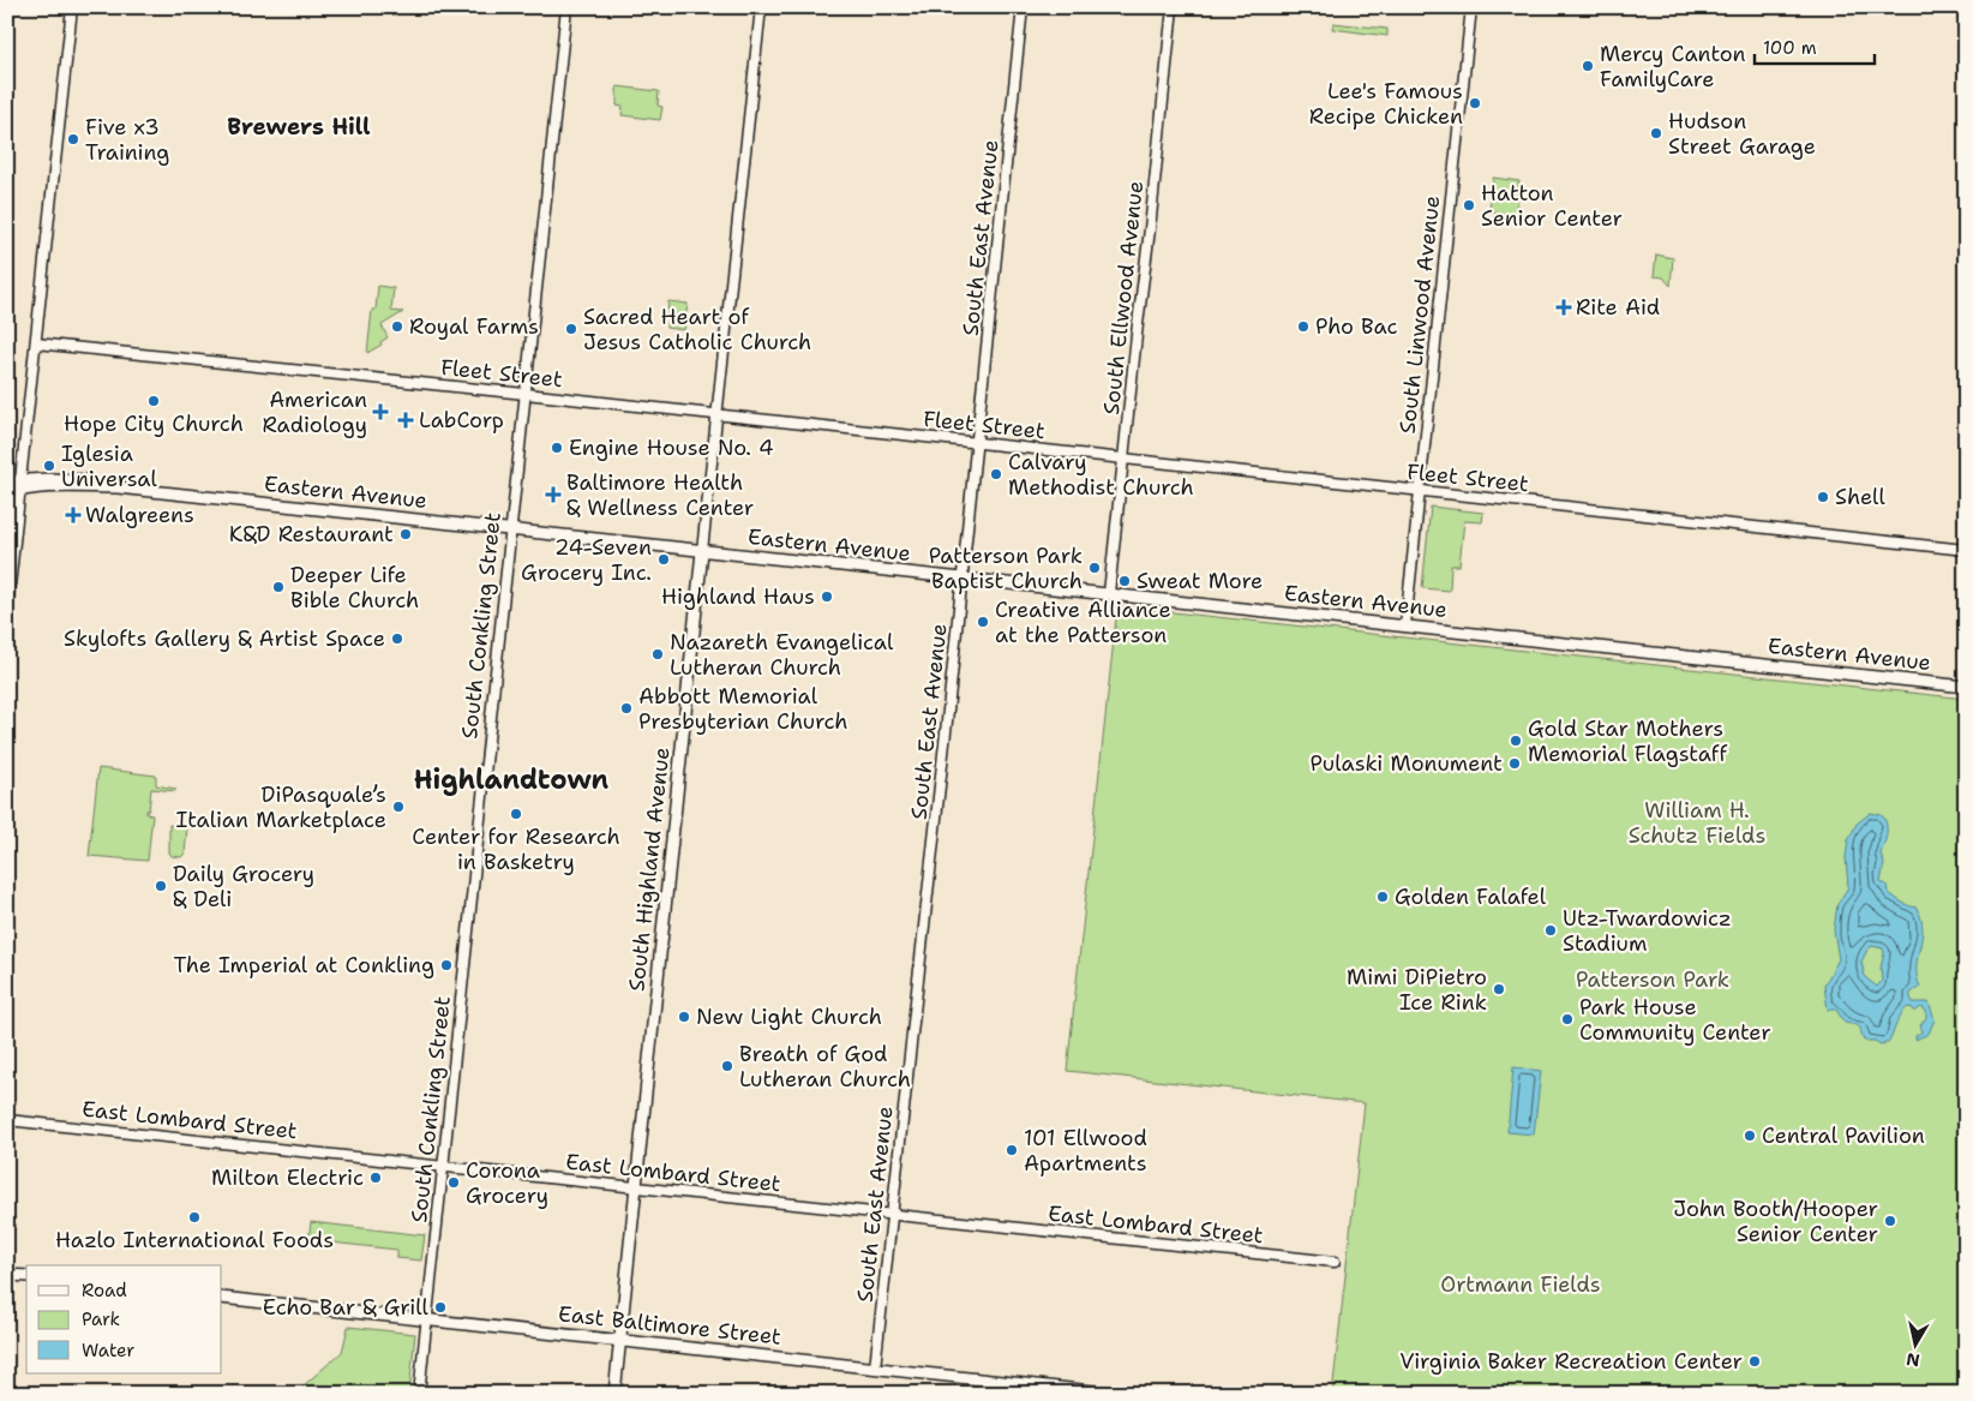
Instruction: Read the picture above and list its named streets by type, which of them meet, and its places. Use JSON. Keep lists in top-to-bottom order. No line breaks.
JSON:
{"streets":{"main road":["Eastern Avenue","South Highland Avenue","East Baltimore Street"],"street":["South East Avenue","South Ellwood Avenue","South Linwood Avenue","Fleet Street","South Conkling Street","East Lombard Street"]},"crossings":[["South East Avenue","Fleet Street"],["South East Avenue","Eastern Avenue"],["South East Avenue","East Lombard Street"],["South East Avenue","East Baltimore Street"],["South Ellwood Avenue","Fleet Street"],["South Ellwood Avenue","Eastern Avenue"],["South Linwood Avenue","Fleet Street"],["South Linwood Avenue","Eastern Avenue"],["Fleet Street","South Conkling Street"],["Fleet Street","South Highland Avenue"],["Eastern Avenue","South Conkling Street"],["Eastern Avenue","South Highland Avenue"],["South Conkling Street","East Lombard Street"],["South Conkling Street","East Baltimore Street"],["South Highland Avenue","East Lombard Street"],["South Highland Avenue","East Baltimore Street"]],"districts":["Brewers Hill","Highlandtown"],"parks":["William H. Schutz Fields","Patterson Park","Ortmann Fields"],"places":{"other":["Mercy Canton FamilyCare","Lee's Famous Recipe Chicken","Hudson Street Garage","Five x3 Training","Hatton Senior Center","Royal Farms","Pho Bac","Sacred Heart of Jesus Catholic Church","Hope City Church","Engine House No. 4","Iglesia Universal","Calvary Methodist Church","Shell","K&D Restaurant","24-Seven Grocery Inc.","Patterson Park Baptist Church","Sweat More","Deeper Life Bible Church","Highland Haus","Creative Alliance at the Patterson","Skylofts Gallery & Artist Space","Nazareth Evangelical Lutheran Church","Abbott Memorial Presbyterian Church","Gold Star Mothers Memorial Flagstaff","Pulaski Monument","DiPasquale’s Italian Marketplace","Center for Research in Basketry","Daily Grocery & Deli","Golden Falafel","Utz-Twardowicz Stadium","The Imperial at Conkling","Mimi DiPietro Ice Rink","New Light Church","Park House Community Center","Breath of God Lutheran Church","Central Pavilion","101 Ellwood Apartments","Milton Electric","Corona Grocery","Hazlo International Foods","John Booth/Hooper Senior Center","Echo Bar & Grill","Virginia Baker Recreation Center"],"health":["Rite Aid","American Radiology","LabCorp","Baltimore Health & Wellness Center","Walgreens"]},"legend":["Road","Park","Water"],"scale_bar":"100 m","north":"bottom"}
